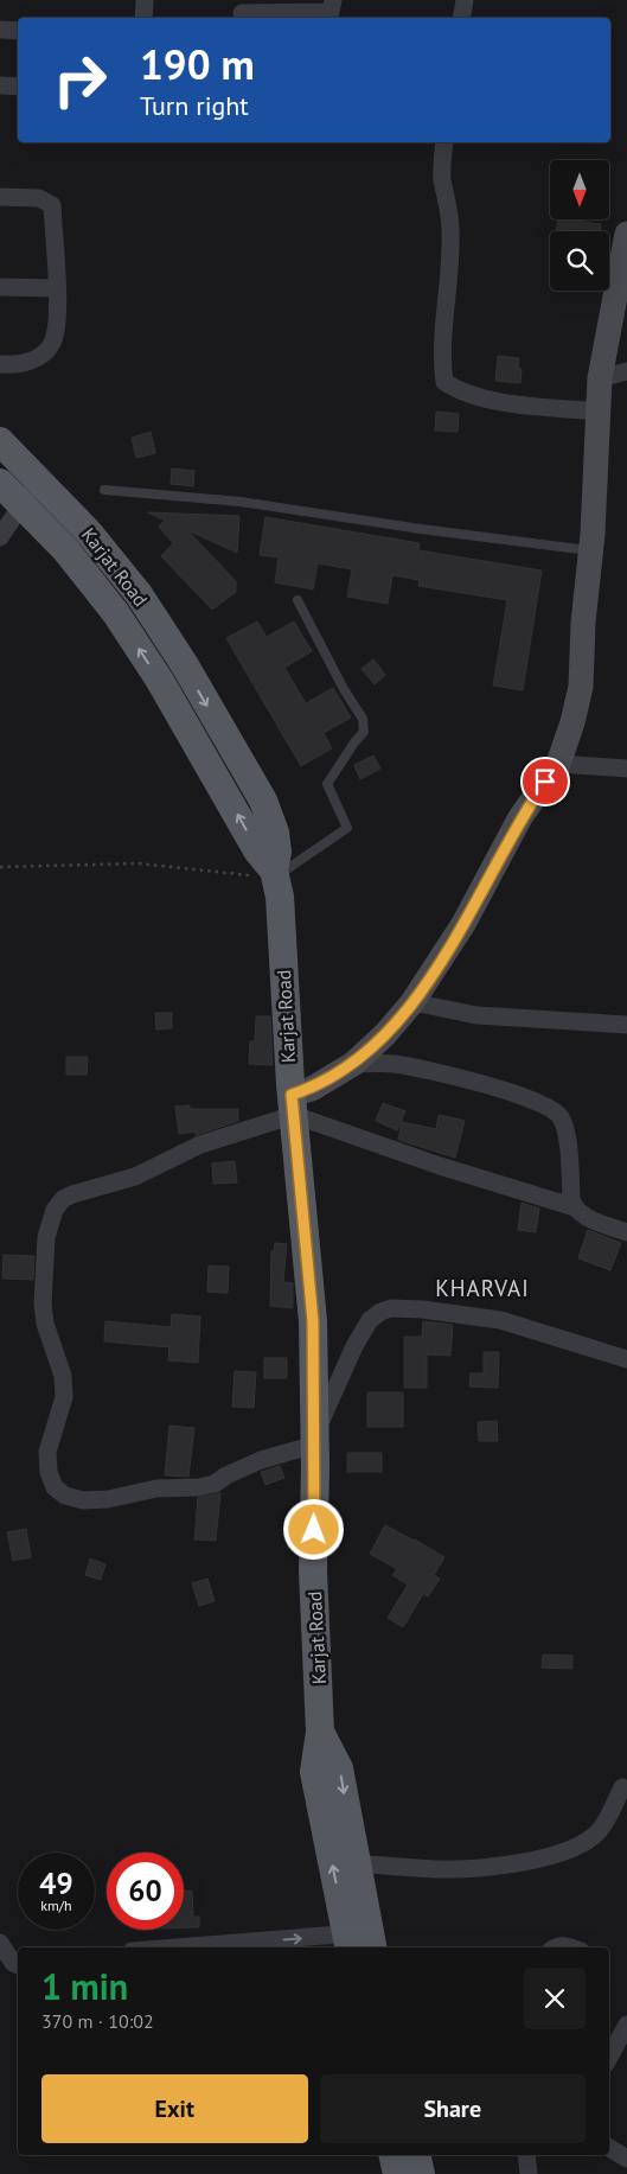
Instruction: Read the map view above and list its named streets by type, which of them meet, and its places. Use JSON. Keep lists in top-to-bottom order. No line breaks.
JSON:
{"streets":{"main road":["Karjat Road"]},"districts":["KHARVAI"],"north":"bottom","page":{"turn":["190 m","Turn right"],"speed":"49 km/h","limit":"60","heading":["1 min","370 m · 10:02"],"buttons":["Exit","Share"]}}
